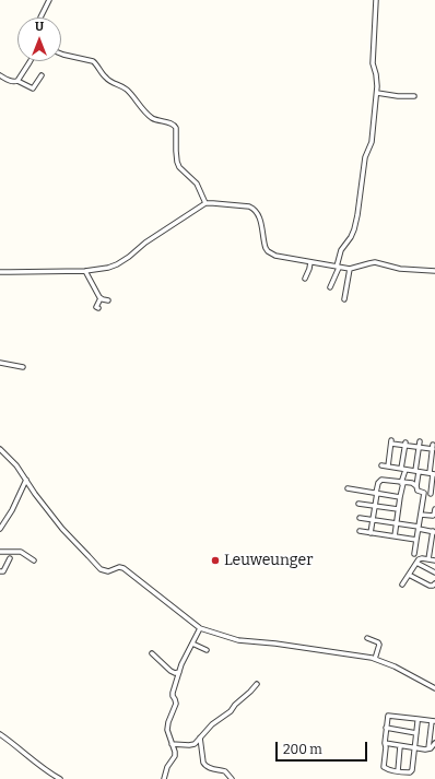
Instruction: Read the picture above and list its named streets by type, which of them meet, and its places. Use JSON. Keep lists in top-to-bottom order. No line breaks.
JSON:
{"places":["Leuweunger"],"scale_bar":"200 m","north":"top"}
